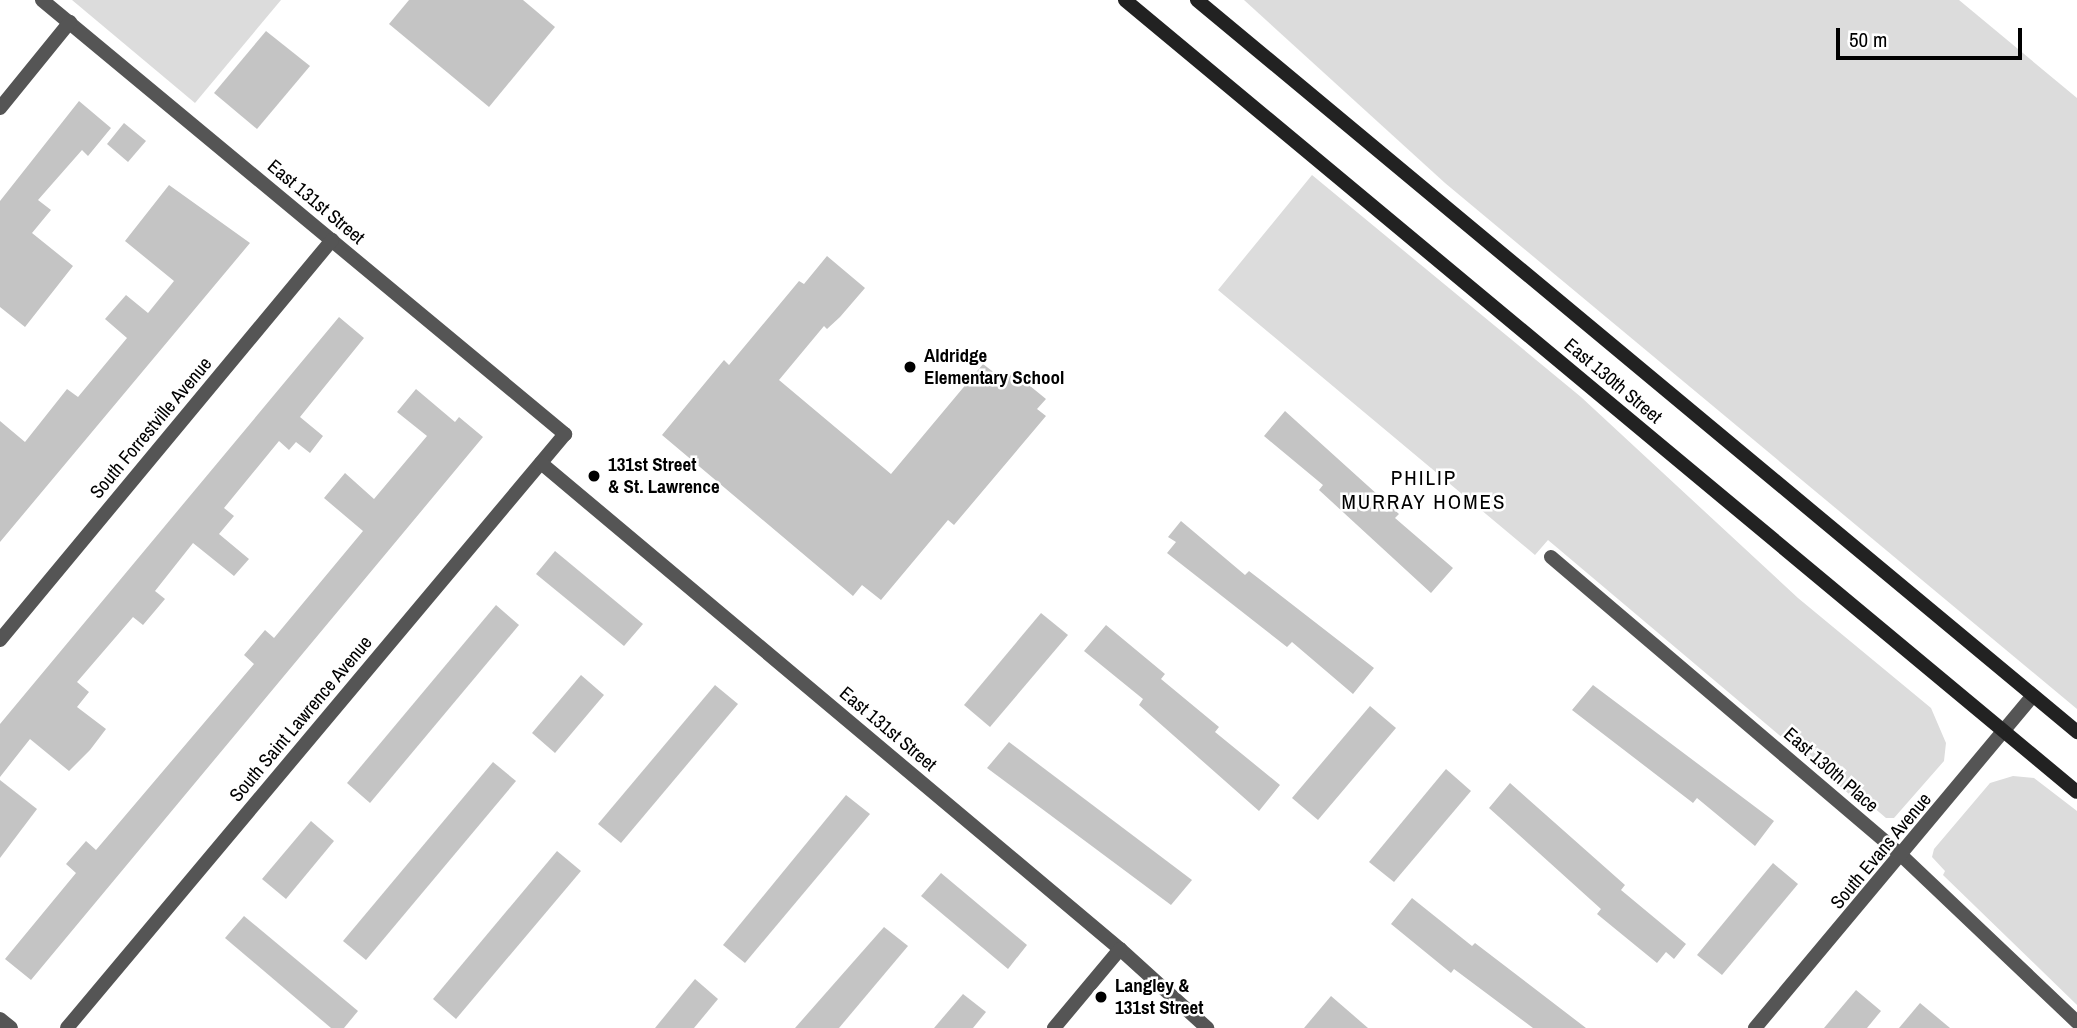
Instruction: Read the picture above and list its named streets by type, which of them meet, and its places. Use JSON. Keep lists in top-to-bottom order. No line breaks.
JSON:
{"streets":{"main road":["East 130th Street"],"street":["East 131st Street","South Forrestville Avenue","South Saint Lawrence Avenue","East 130th Place","South Evans Avenue"]},"crossings":[["East 131st Street","South Forrestville Avenue"],["East 131st Street","South Saint Lawrence Avenue"],["East 130th Street","South Evans Avenue"],["East 130th Place","South Evans Avenue"]],"districts":["PHILIP MURRAY HOMES"],"places":["Aldridge Elementary School","131st Street & St. Lawrence","Langley & 131st Street"],"scale_bar":"50 m"}
